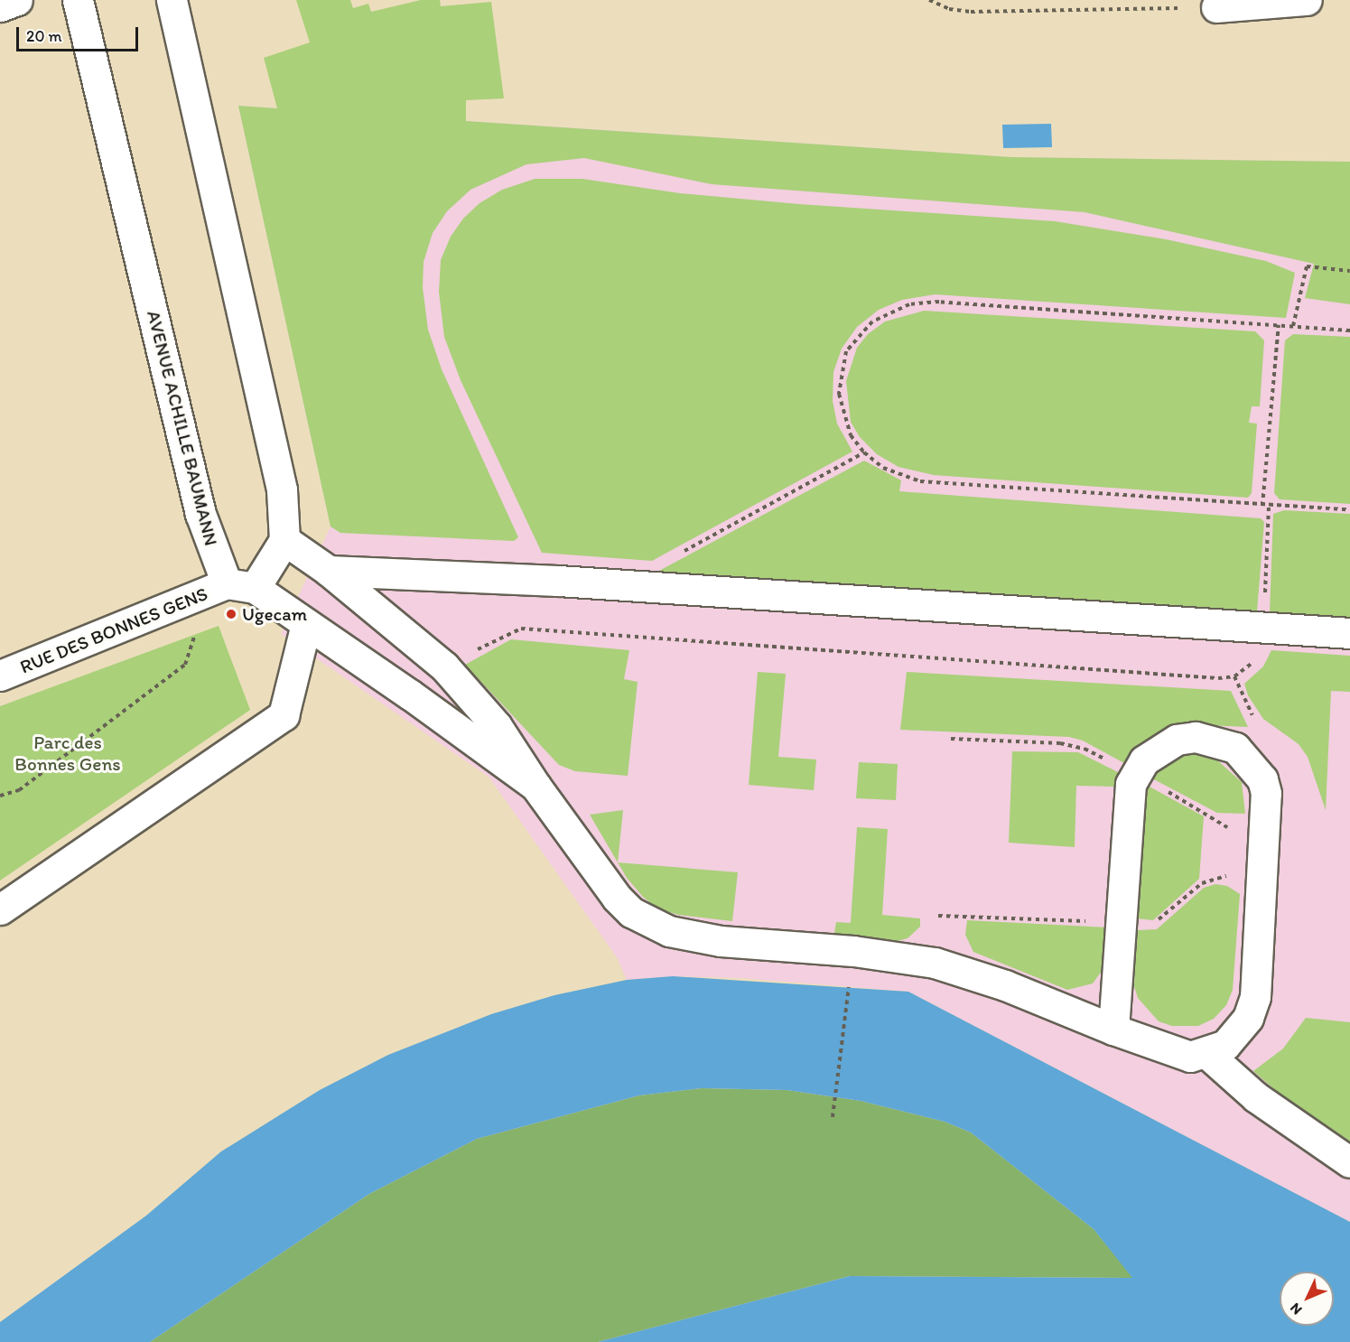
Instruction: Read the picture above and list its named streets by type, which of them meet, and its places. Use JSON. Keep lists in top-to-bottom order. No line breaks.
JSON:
{"streets":{"street":["AVENUE ACHILLE BAUMANN","RUE DES BONNES GENS"]},"crossings":[["AVENUE ACHILLE BAUMANN","RUE DES BONNES GENS"]],"parks":["Parc des Bonnes Gens"],"places":["Ugecam"],"scale_bar":"20 m","north":"bottom left"}
